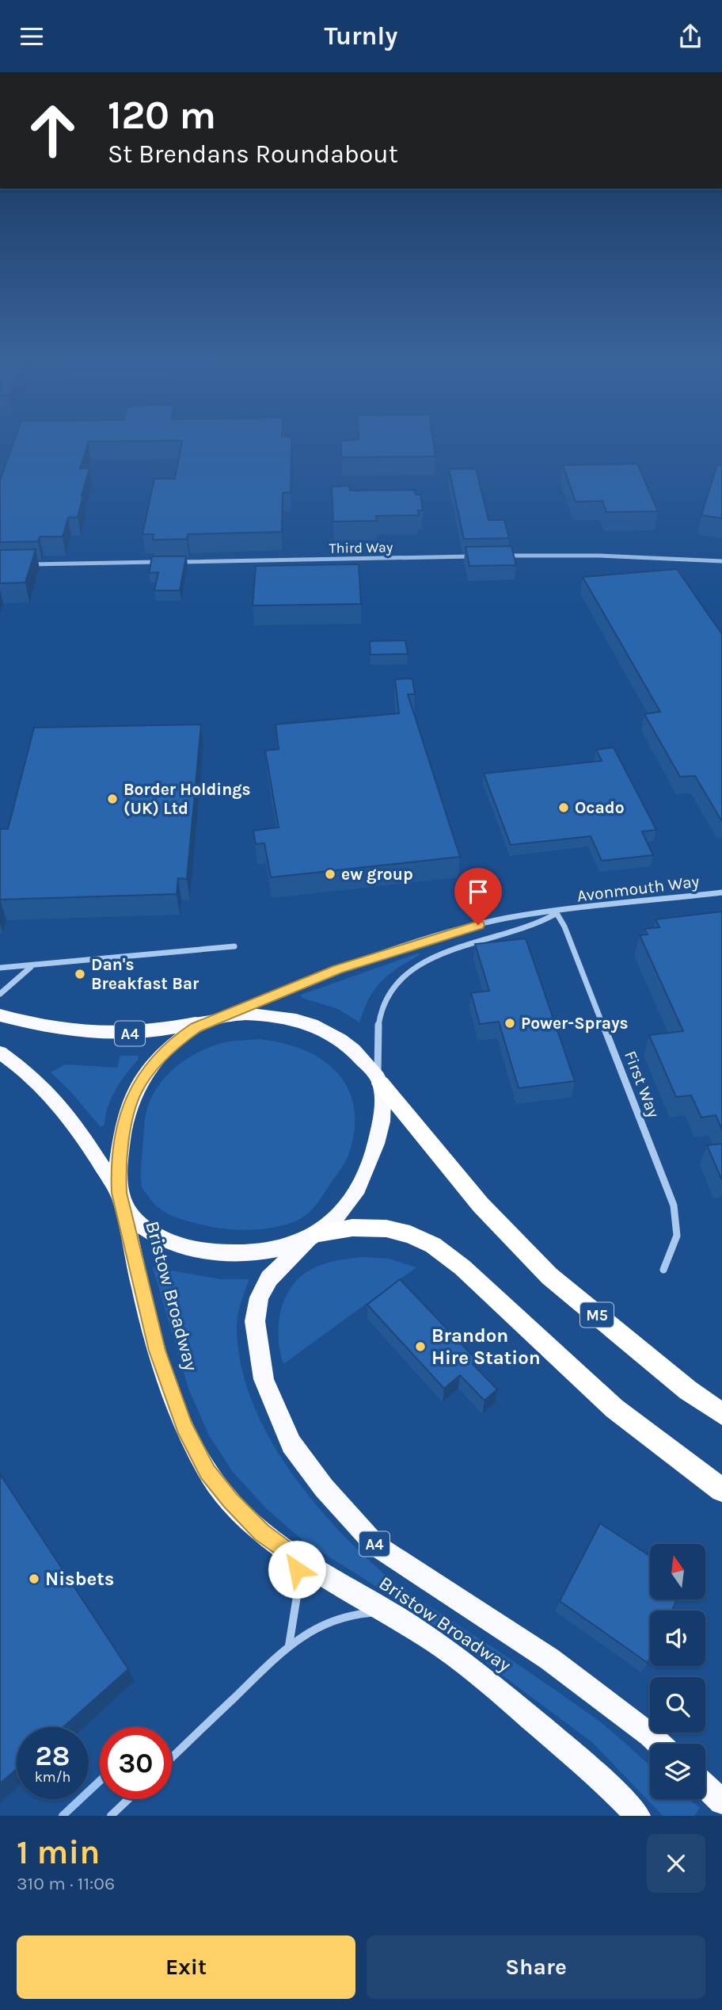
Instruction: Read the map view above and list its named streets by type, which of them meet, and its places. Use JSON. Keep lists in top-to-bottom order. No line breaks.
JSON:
{"streets":{"highway":["A4","Bristow Broadway","M5"],"street":["Third Way","Avonmouth Way","First Way"]},"crossings":[["Avonmouth Way","A4"],["Avonmouth Way","First Way"],["Avonmouth Way","Bristow Broadway"],["Avonmouth Way","M5"],["Bristow Broadway","M5"]],"places":["Border Holdings (UK) Ltd","Ocado","ew group","Dan's Breakfast Bar","Power-Sprays","Brandon Hire Station","Nisbets"],"north":"top","page":{"header":"Turnly","turn":["120 m","St Brendans Roundabout"],"speed":"28 km/h","limit":"30","heading":["1 min","310 m · 11:06"],"buttons":["Exit","Share"]}}
